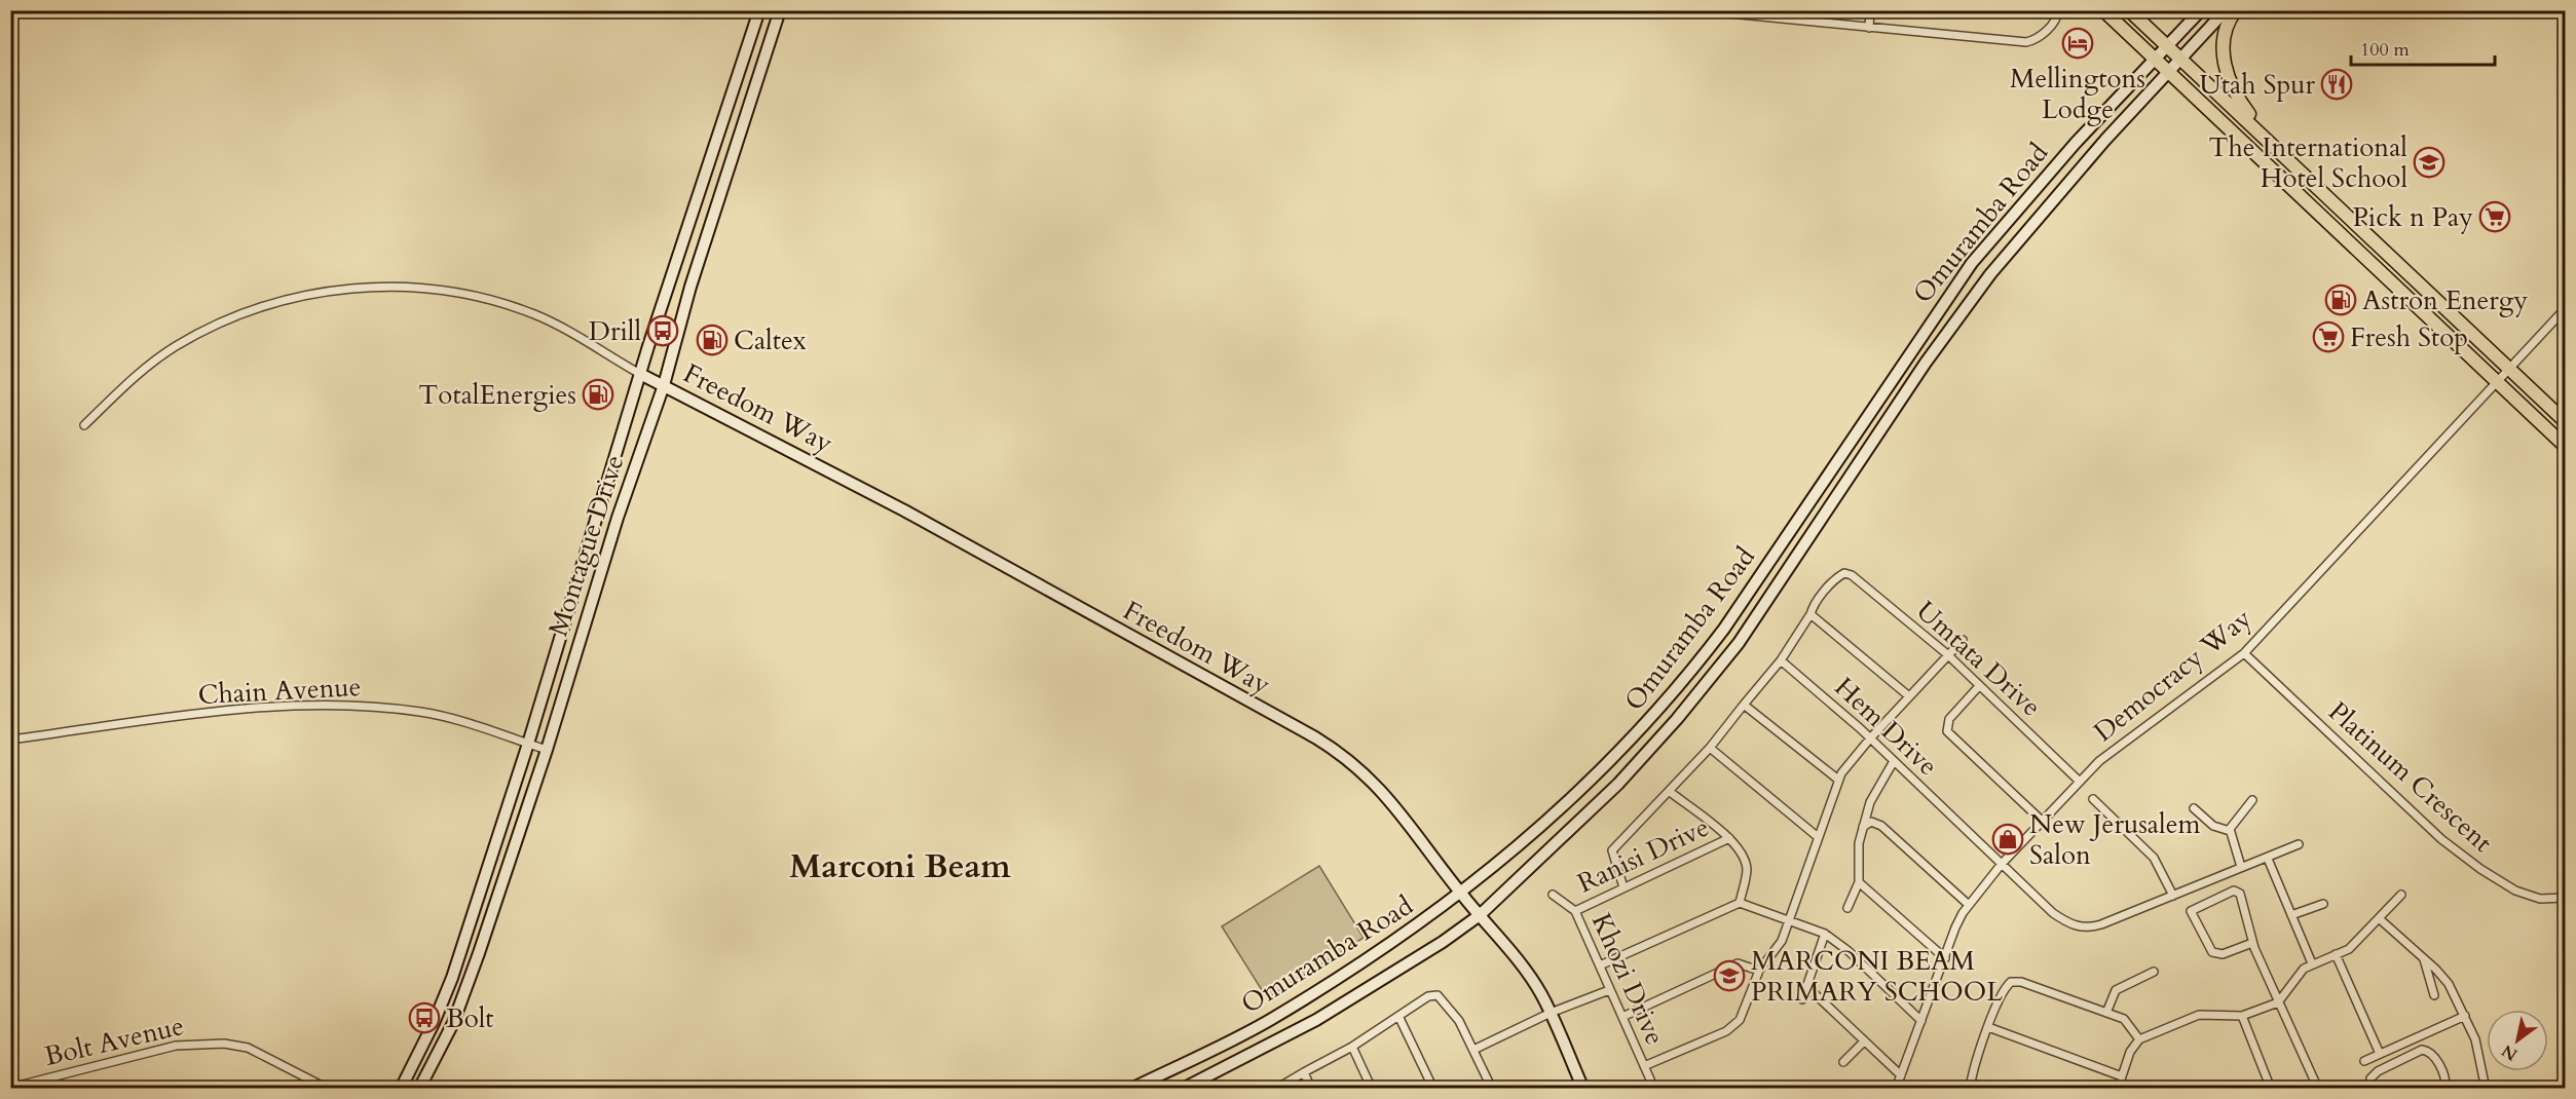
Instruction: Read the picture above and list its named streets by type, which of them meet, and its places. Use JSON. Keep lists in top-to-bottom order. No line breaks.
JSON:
{"streets":{"main road":["Omuramba Road","Freedom Way","Montague Drive"],"street":["Umtata Drive","Democracy Way","Chain Avenue","Hem Drive","Platinum Crescent","Ranisi Drive","Khozi Drive","Bolt Avenue"]},"crossings":[["Omuramba Road","Freedom Way"],["Freedom Way","Montague Drive"],["Montague Drive","Chain Avenue"],["Umtata Drive","Democracy Way"],["Democracy Way","Hem Drive"],["Democracy Way","Platinum Crescent"],["Ranisi Drive","Khozi Drive"]],"districts":["Marconi Beam"],"places":{"hotel":["Mellingtons Lodge"],"restaurant":["Utah Spur"],"school or university":["The International Hotel School","MARCONI BEAM PRIMARY SCHOOL"],"supermarket":["Pick n Pay","Fresh Stop"],"fuel station":["Astron Energy","Caltex","TotalEnergies"],"bus stop":["Drill","Bolt"],"shop":["New Jerusalem Salon"]},"scale_bar":"100 m","north":"bottom left"}
